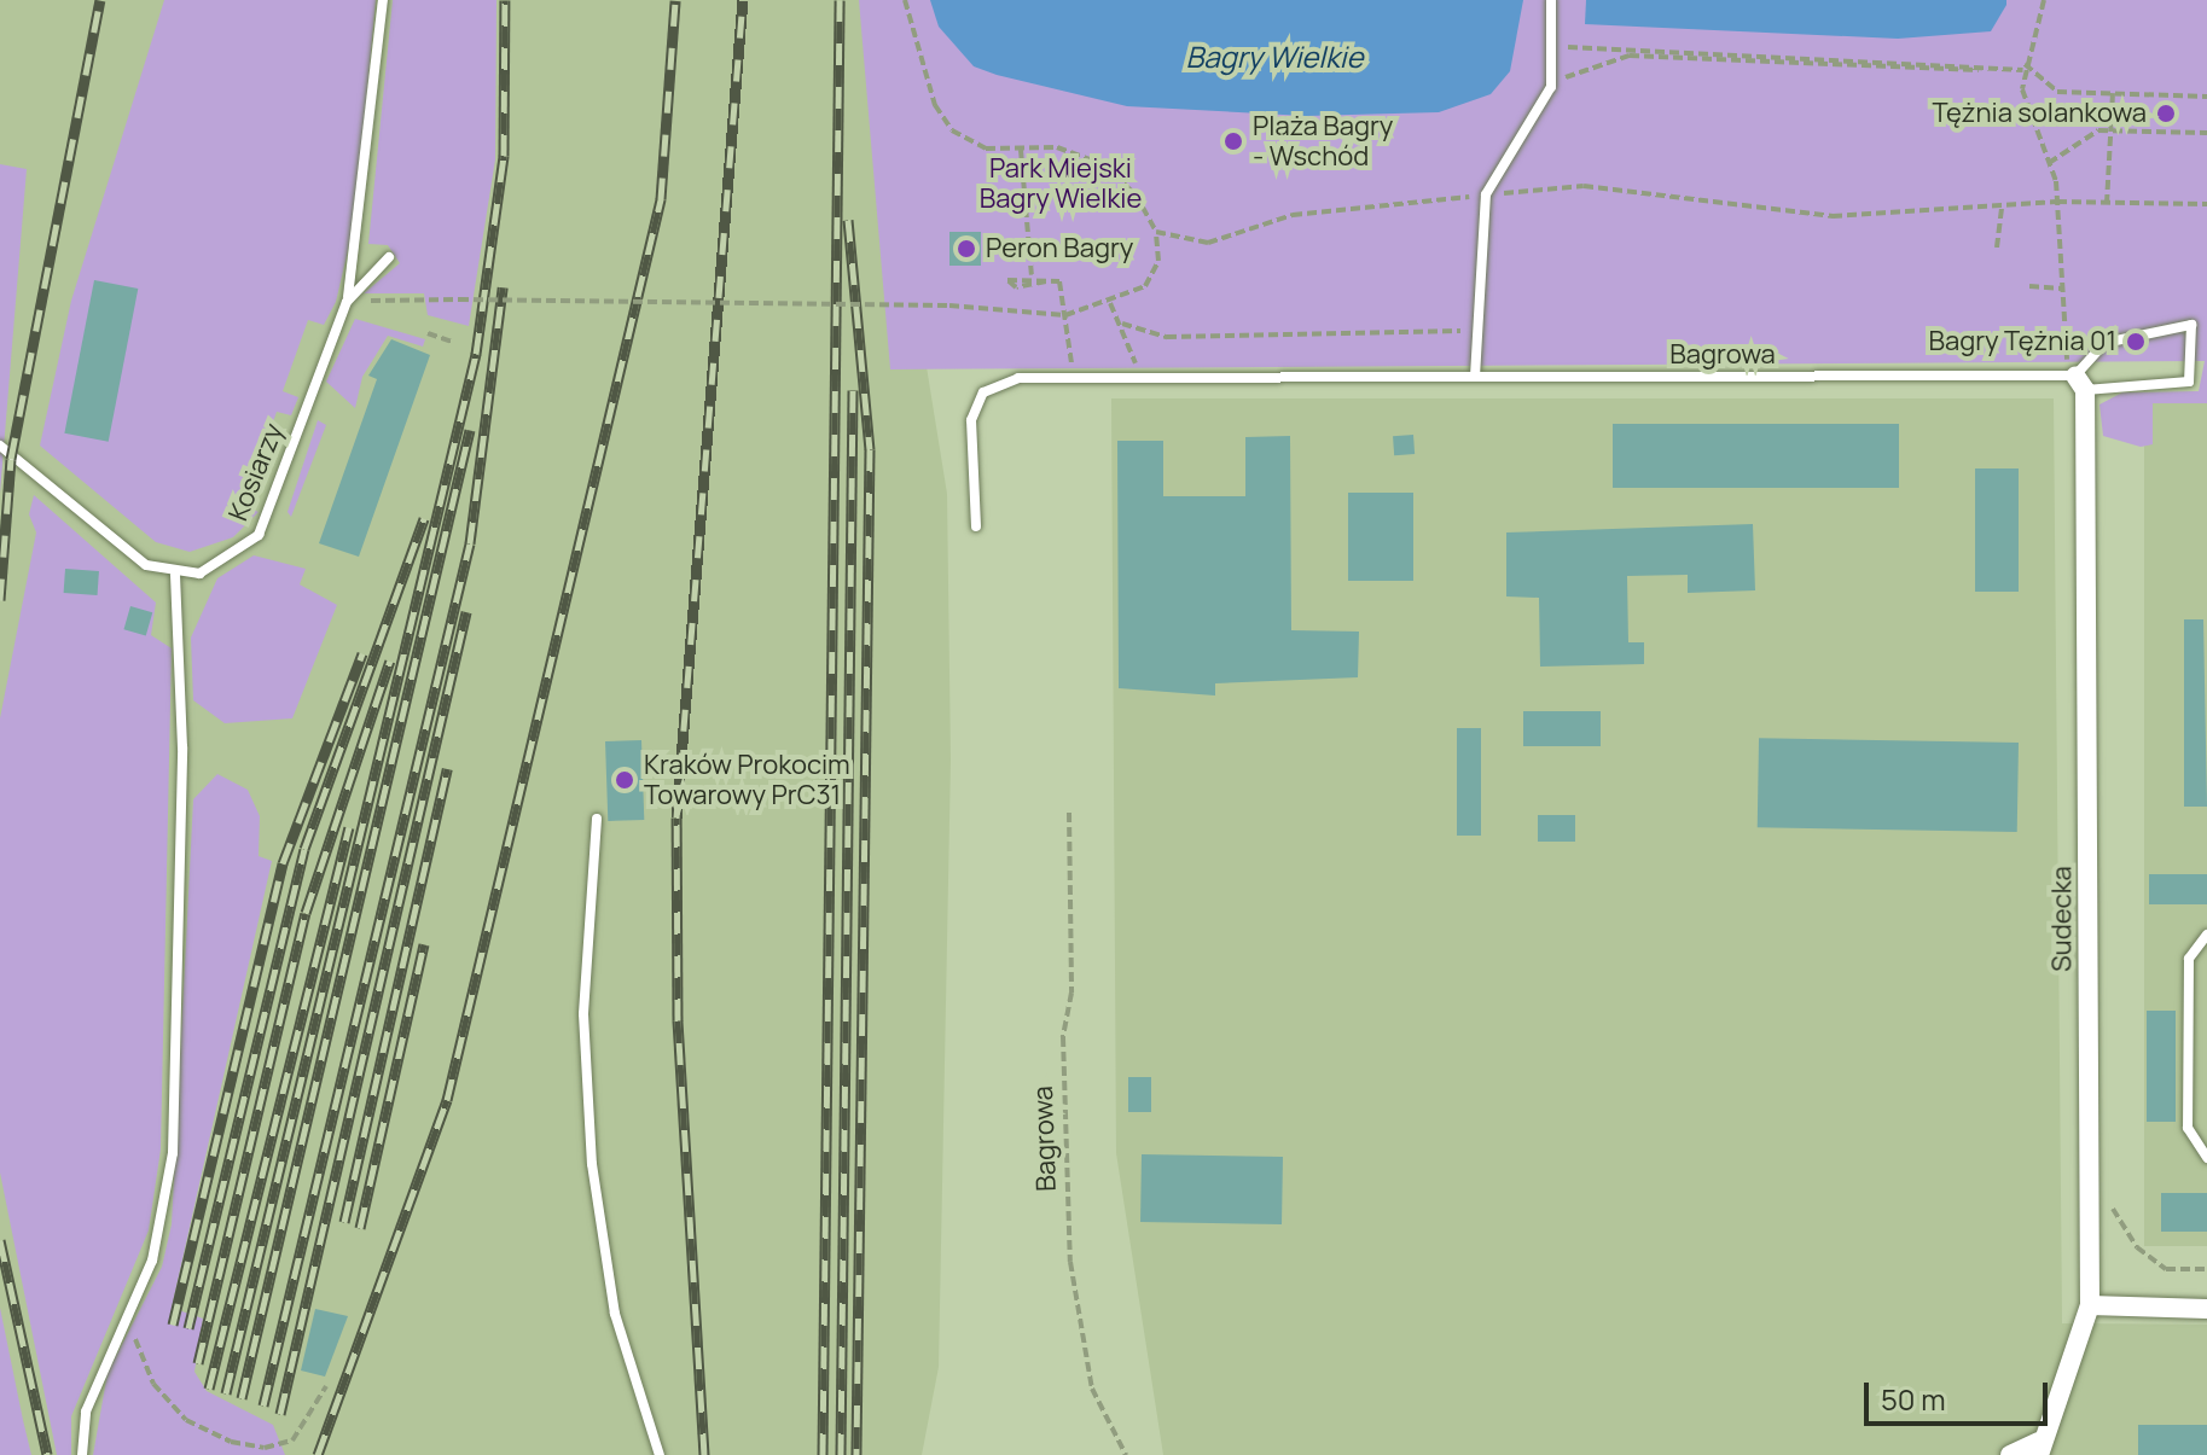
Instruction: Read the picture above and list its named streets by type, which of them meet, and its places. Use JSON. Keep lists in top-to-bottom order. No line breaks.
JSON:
{"streets":{"street":["Sudecka"],"lane":["Bagrowa","Kosiarzy"]},"crossings":[["Bagrowa","Sudecka"]],"water":["Bagry Wielkie"],"parks":["Park Miejski Bagry Wielkie"],"places":["Tężnia solankowa","Plaża Bagry - Wschód","Peron Bagry","Bagry Tężnia 01","Kraków Prokocim Towarowy PrC31"],"scale_bar":"50 m"}
